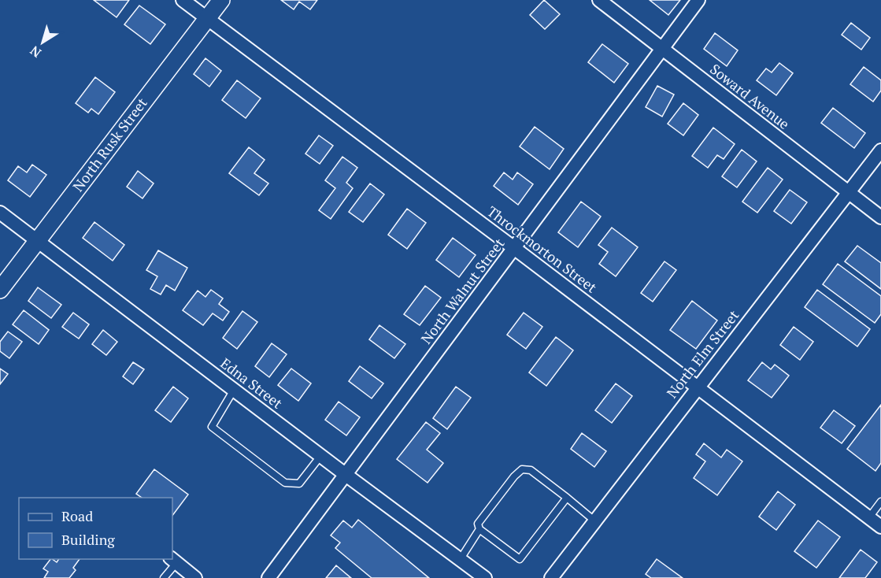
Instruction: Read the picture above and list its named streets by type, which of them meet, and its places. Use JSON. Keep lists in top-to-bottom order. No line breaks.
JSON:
{"streets":{"street":["Soward Avenue","North Rusk Street","Throckmorton Street","North Walnut Street","North Elm Street","Edna Street"]},"crossings":[["Soward Avenue","North Walnut Street"],["Soward Avenue","North Elm Street"],["North Rusk Street","Throckmorton Street"],["North Rusk Street","Edna Street"],["Throckmorton Street","North Walnut Street"],["Throckmorton Street","North Elm Street"],["North Walnut Street","Edna Street"]],"legend":["Road","Building"],"north":"bottom left"}
